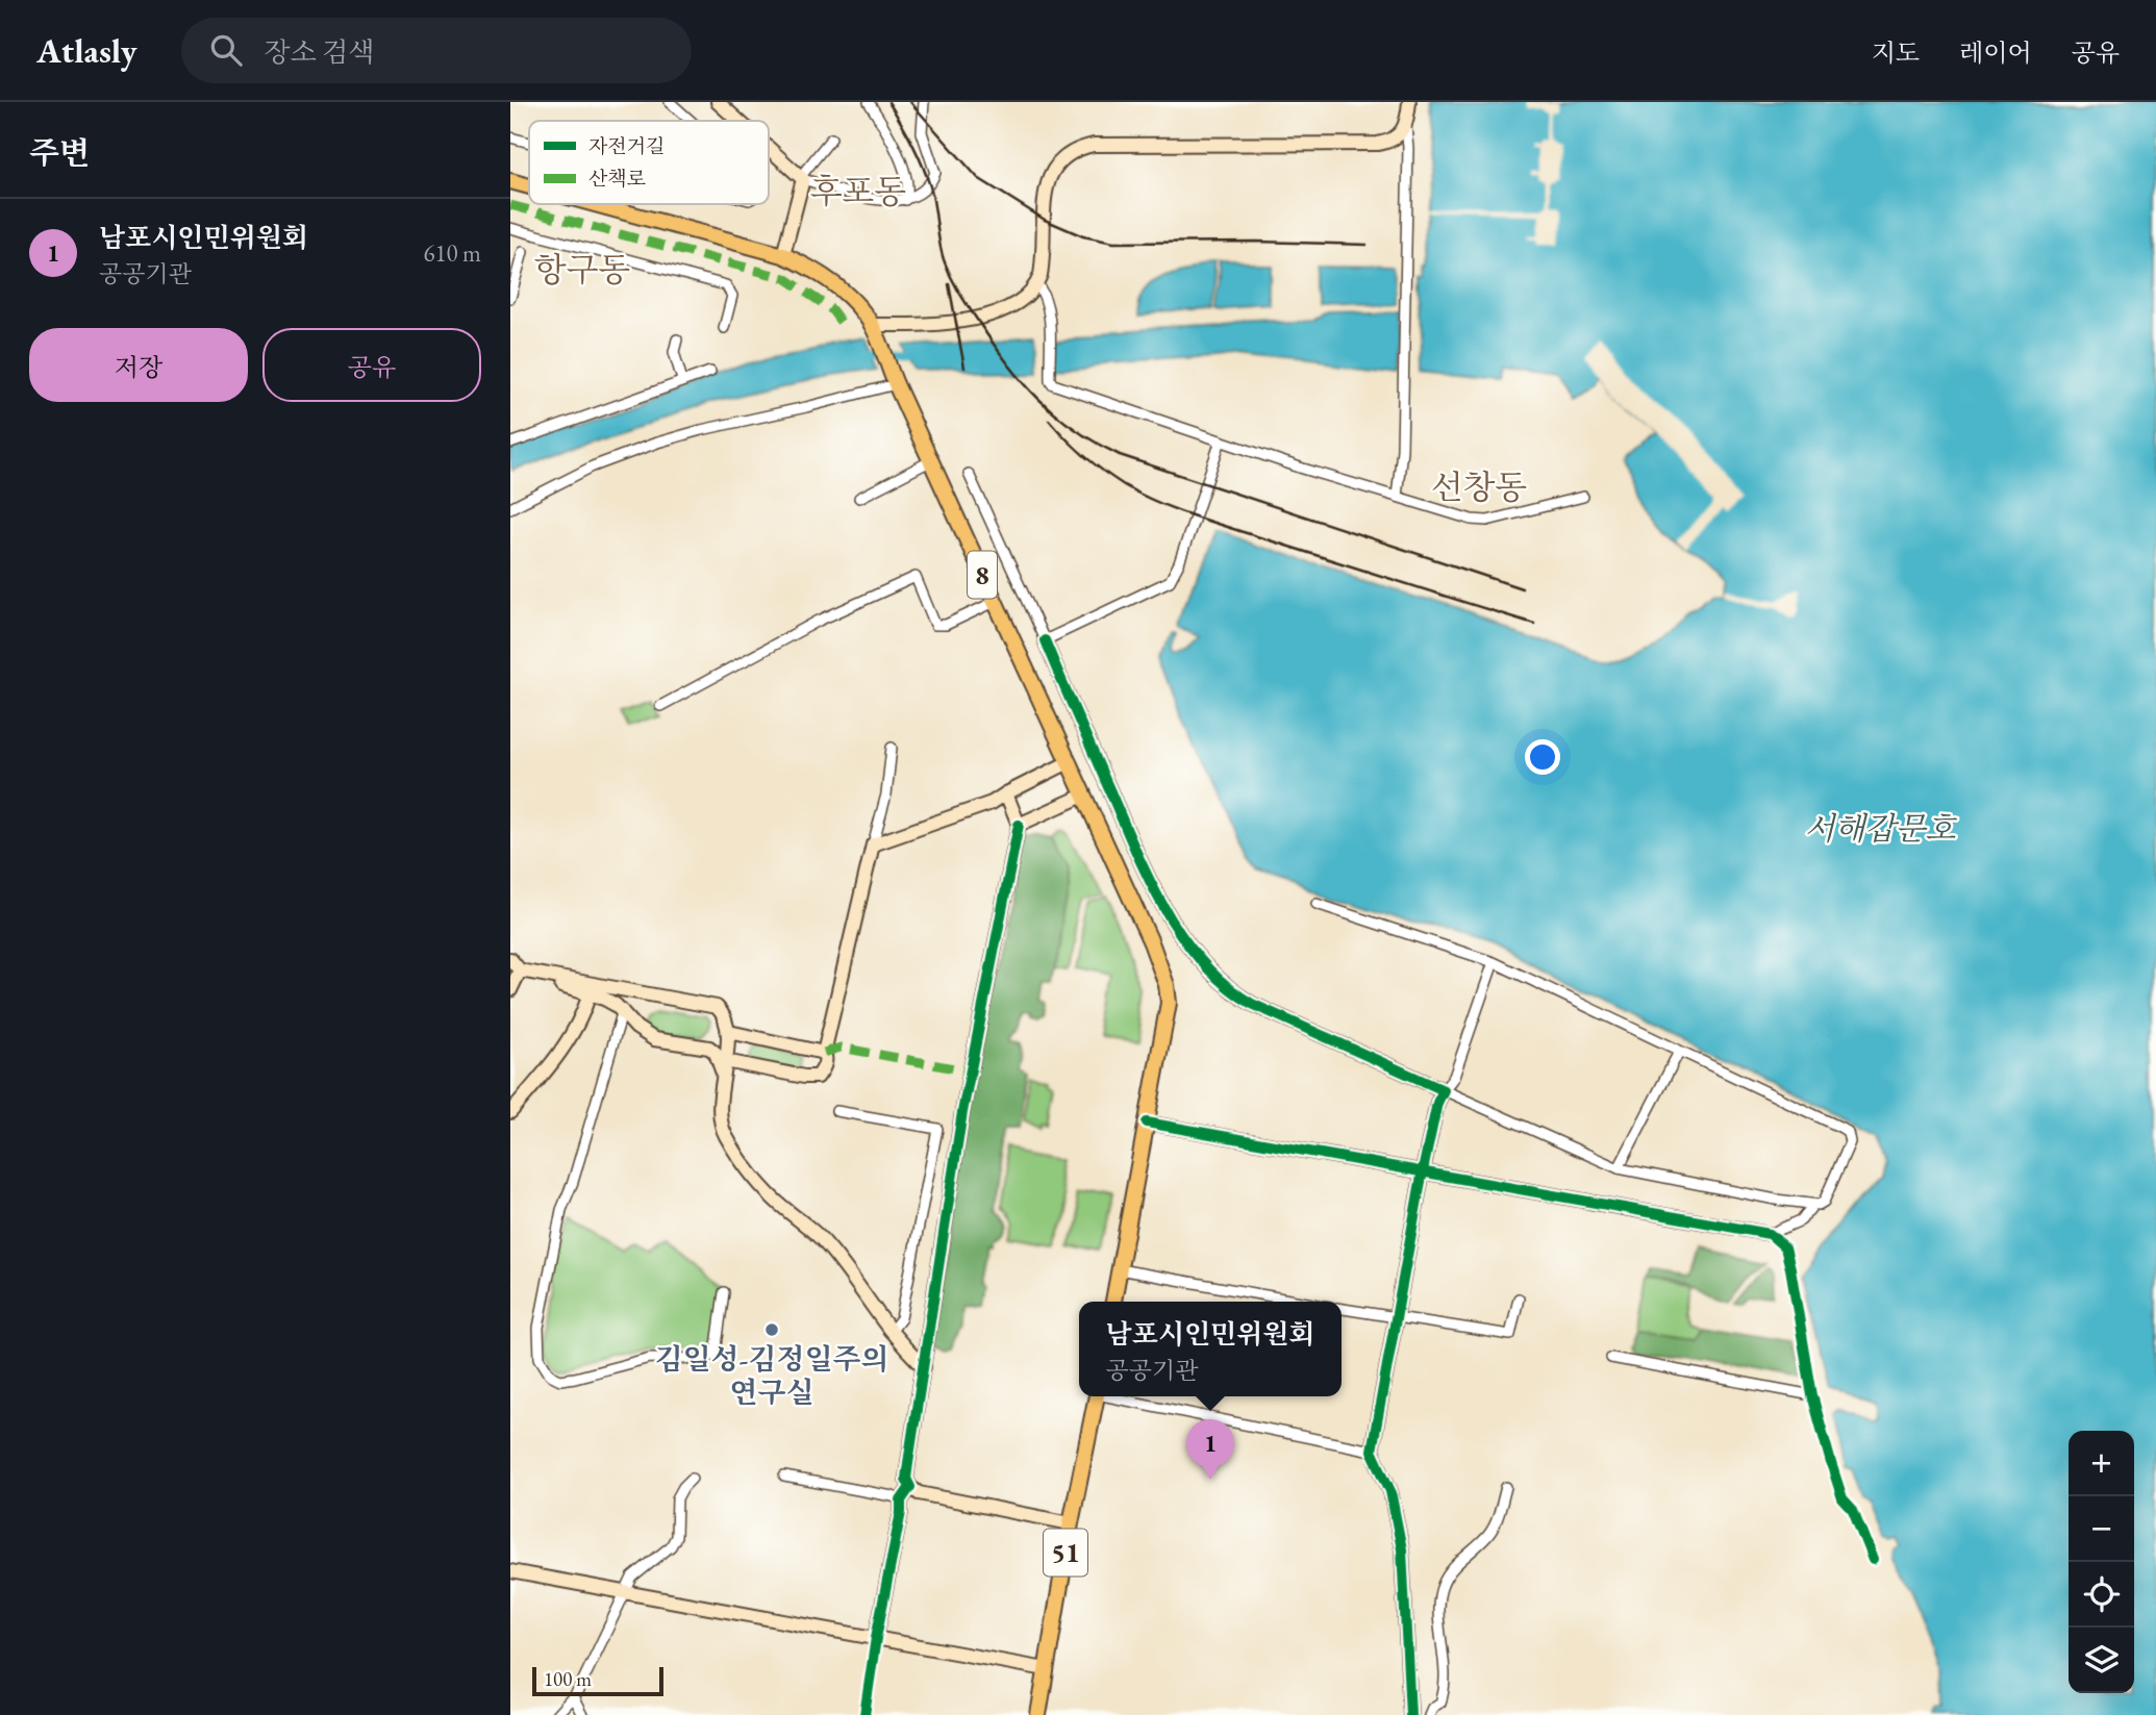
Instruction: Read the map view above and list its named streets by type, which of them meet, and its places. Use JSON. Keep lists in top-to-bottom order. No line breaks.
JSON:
{"streets":{"main road":["8","51"]},"districts":["후포동","항구동","선창동"],"water":["서해갑문호"],"places":["김일성-김정일주의 연구실"],"legend":["자전거길","산책로"],"scale_bar":"100 m","page":{"header":"Atlasly","search":"장소 검색","nav":["지도","레이어","공유"],"heading":"주변","list":[{"mark":"1","name":"남포시인민위원회","note":"공공기관","value":"610 m"}],"buttons":["저장","공유"],"popup":["남포시인민위원회","공공기관"],"pins":"1","map_buttons":["+","−"],"scale":"100 m"}}
